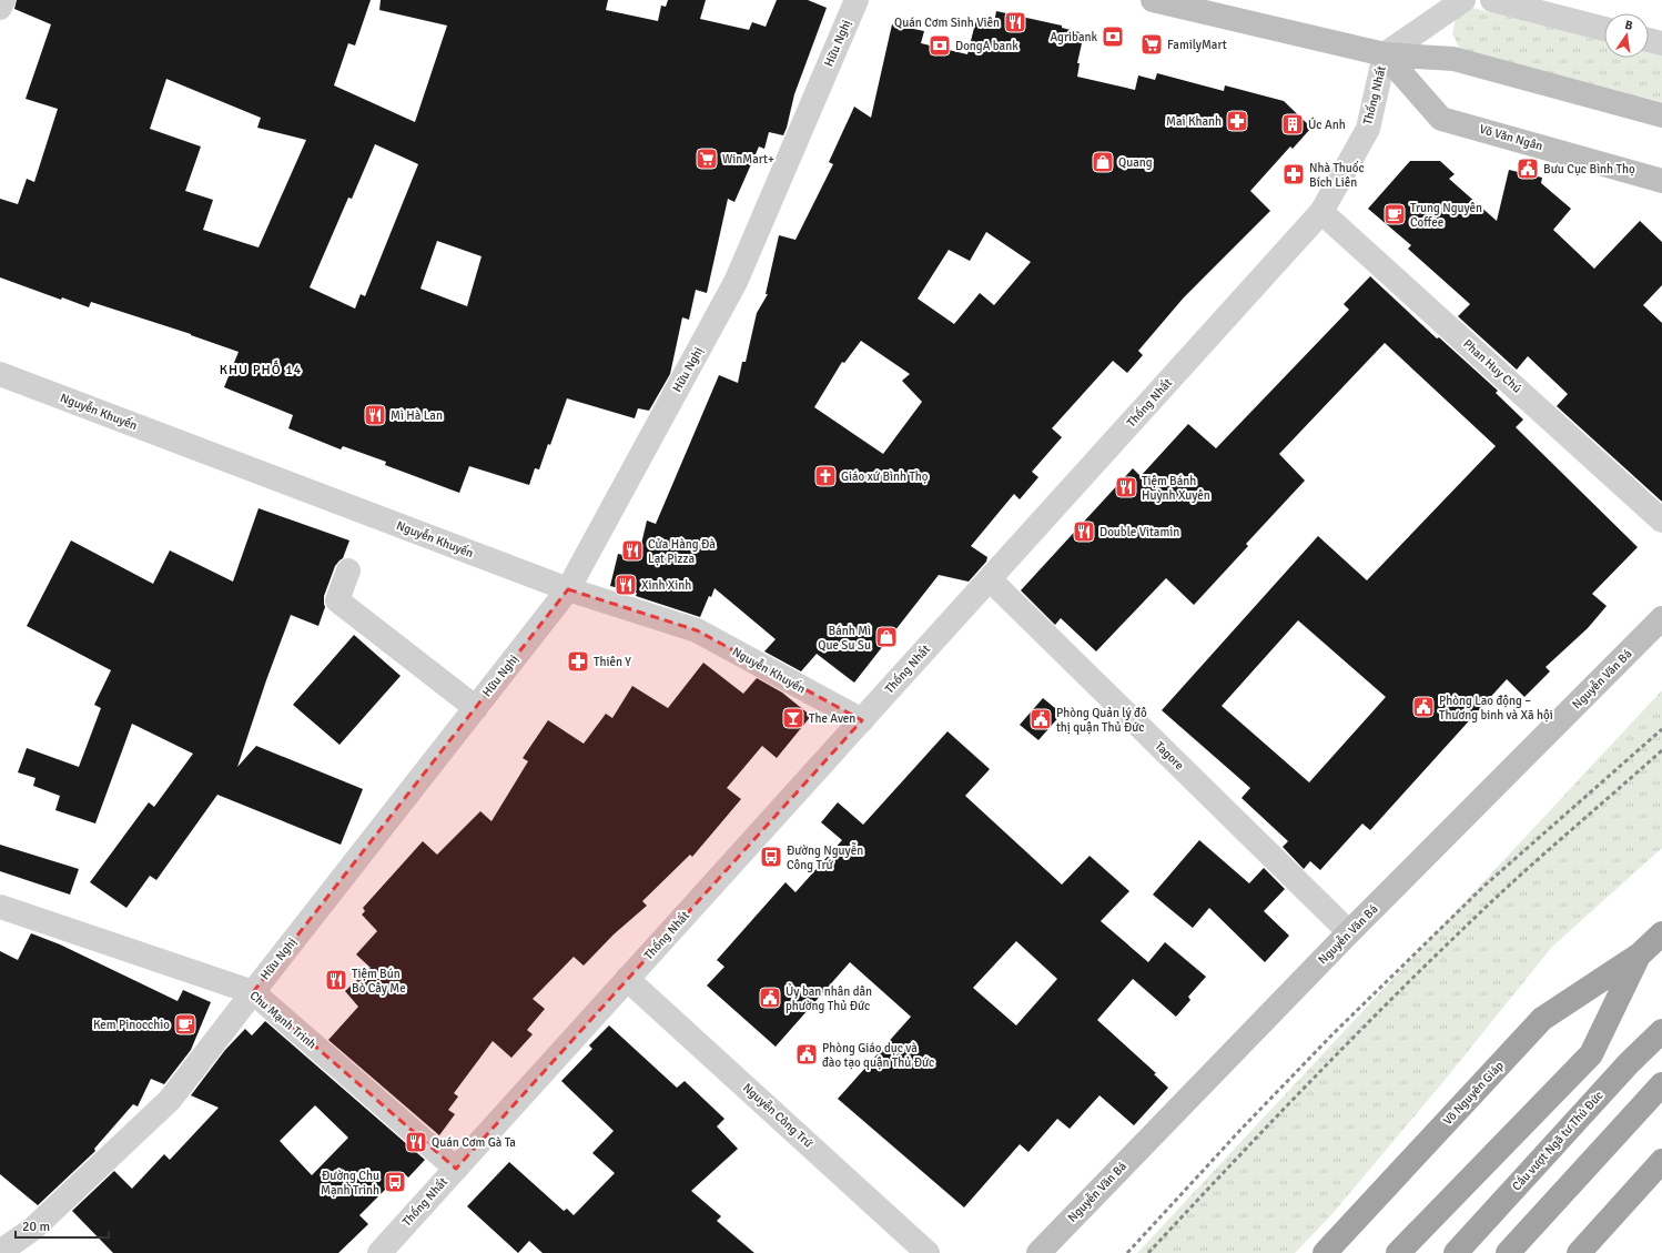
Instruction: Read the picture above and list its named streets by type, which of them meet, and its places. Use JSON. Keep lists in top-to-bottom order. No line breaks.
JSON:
{"streets":{"highway":["Võ Nguyên Giáp","Cầu vượt Ngã tư Thủ Đức"],"main road":["Võ Văn Ngân","Nguyễn Văn Bá"],"street":["Hữu Nghị","Thống Nhất","Phan Huy Chú","Nguyễn Khuyến","Tagore","Chu Mạnh Trinh","Nguyễn Công Trứ"]},"crossings":[["Hữu Nghị","Nguyễn Khuyến"],["Hữu Nghị","Chu Mạnh Trinh"],["Thống Nhất","Võ Văn Ngân"],["Thống Nhất","Phan Huy Chú"],["Thống Nhất","Nguyễn Khuyến"],["Thống Nhất","Tagore"],["Thống Nhất","Chu Mạnh Trinh"],["Thống Nhất","Nguyễn Công Trứ"],["Nguyễn Văn Bá","Tagore"]],"districts":["KHU PHỐ 14"],"places":{"restaurant":["Quán Cơm Sinh Viên","Mì Hà Lan","Tiệm Bánh Huỳnh Xuyên","Double Vitamin","Cửa Hàng Đà Lạt Pizza","Xinh Xinh","Tiệm Bún Bò Cây Me","Quán Cơm Gà Ta"],"bank":["Agribank","DongA bank"],"supermarket":["FamilyMart","WinMart+"],"pharmacy":["Mai Khanh","Nhà Thuốc Bích Liên","Thiên Y"],"building":["Úc Anh"],"shop":["Quang","Bánh Mì Que Su Su"],"public building":["Bưu Cục Bình Thọ","Phòng Lao động – Thương binh và Xã hội","Phòng Quản lý đô thị quận Thủ Đức","Ủy ban nhân dân phường Thủ Đức","Phòng Giáo dục và đào tạo quận Thủ Đức"],"cafe":["Trung Nguyên Coffee","Kem Pinocchio"],"church":["Giáo xứ Bình Thọ"],"bar":["The Aven"],"bus stop":["Đường Nguyễn Công Trứ","Đường Chu Mạnh Trinh"]},"scale_bar":"20 m","north":"top"}
